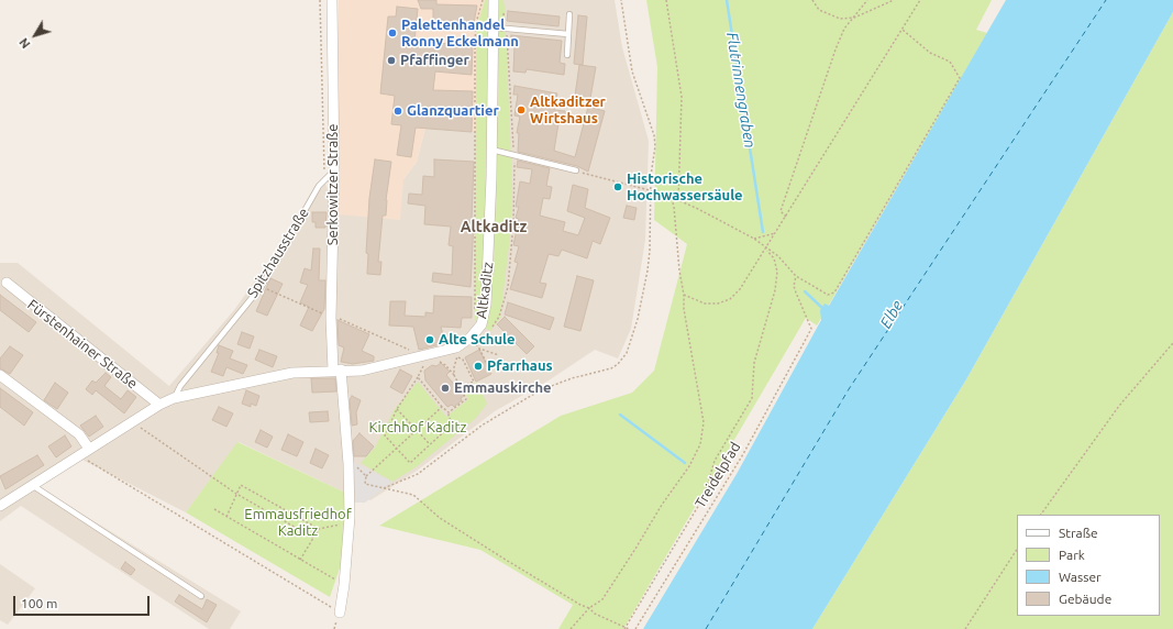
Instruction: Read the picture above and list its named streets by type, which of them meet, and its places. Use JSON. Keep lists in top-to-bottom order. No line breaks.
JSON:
{"streets":{"street":["Serkowitzer Straße","Altkaditz","Fürstenhainer Straße"],"lane":["Spitzhausstraße"],"path":["Treidelpfad"]},"crossings":[["Serkowitzer Straße","Spitzhausstraße"],["Serkowitzer Straße","Altkaditz"]],"districts":["Altkaditz"],"water":["Flutrinnengraben","Elbe"],"parks":["Kirchhof Kaditz","Emmausfriedhof Kaditz"],"places":["Palettenhandel Ronny Eckelmann","Pfaffinger","Altkaditzer Wirtshaus","Glanzquartier","Historische Hochwassersäule","Alte Schule","Pfarrhaus","Emmauskirche"],"legend":["Straße","Park","Wasser","Gebäude"],"scale_bar":"100 m","north":"bottom left"}
